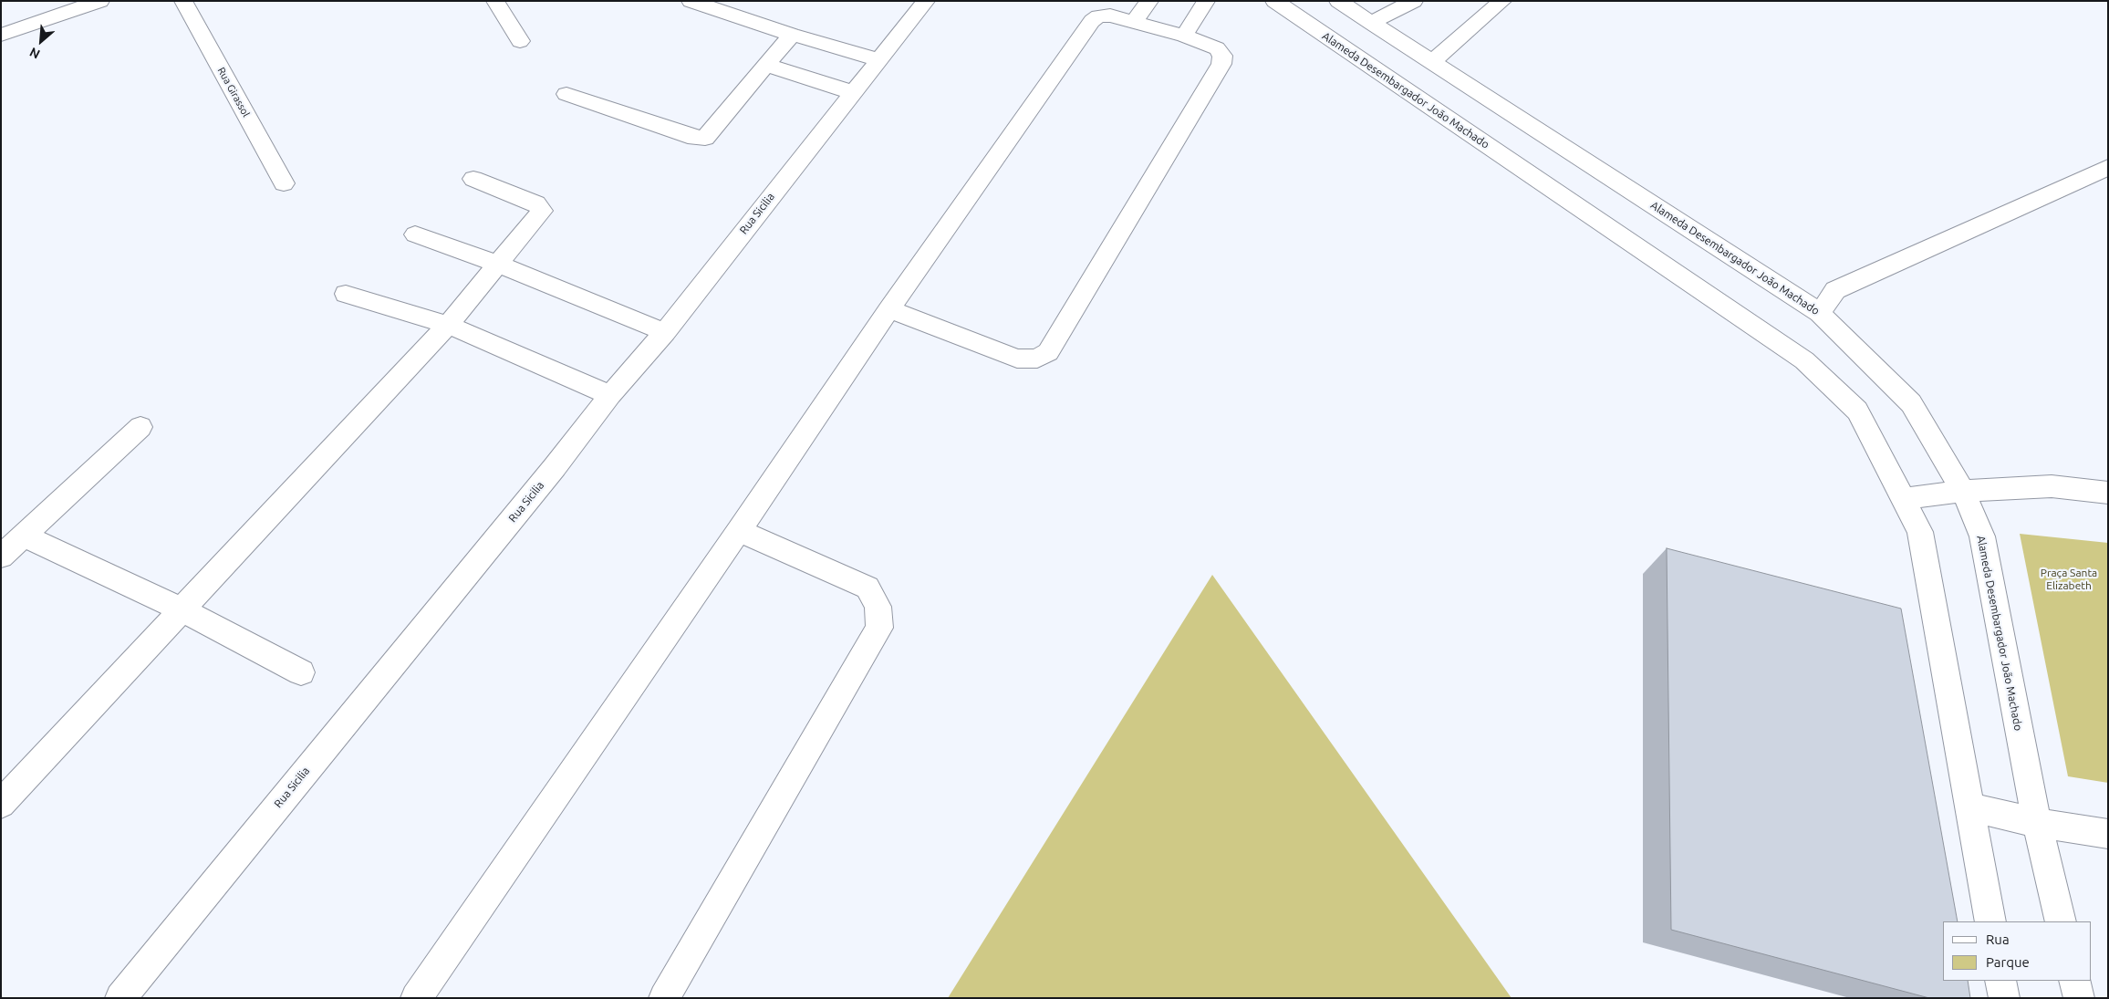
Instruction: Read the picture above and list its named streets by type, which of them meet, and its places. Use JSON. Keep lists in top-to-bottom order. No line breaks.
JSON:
{"streets":{"street":["Alameda Desembargador João Machado","Rua Girassol","Rua Sicilia"]},"parks":["Praça Santa Elizabeth"],"legend":["Rua","Parque"],"north":"bottom left"}
